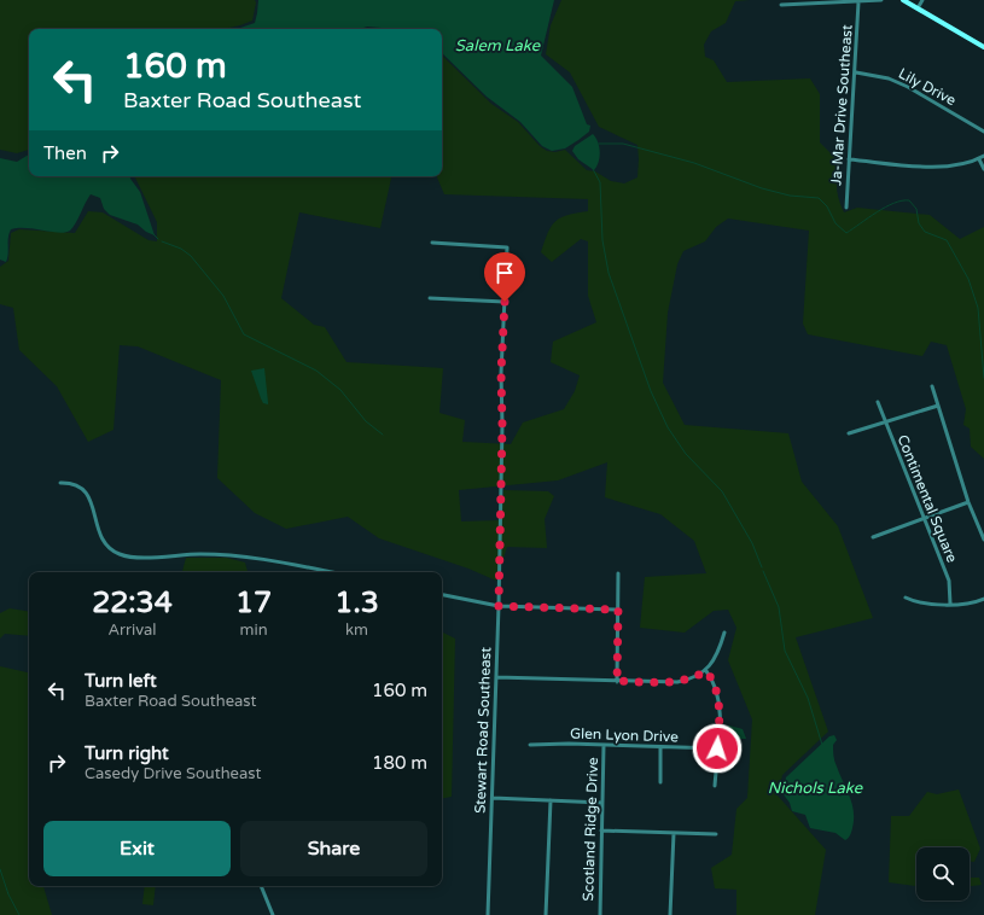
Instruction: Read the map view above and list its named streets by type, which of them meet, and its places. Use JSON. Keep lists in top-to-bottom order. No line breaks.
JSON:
{"streets":{"street":["Lily Drive","Ja-Mar Drive Southeast","Contimental Square","Stewart Road Southeast","Glen Lyon Drive","Scotland Ridge Drive"]},"crossings":[["Lily Drive","Ja-Mar Drive Southeast"],["Glen Lyon Drive","Scotland Ridge Drive"]],"water":["Salem Lake","Nichols Lake"],"page":{"turn":["160 m","Baxter Road Southeast"],"then":"Then","eta":["22:34","Arrival","17","min","1.3","km"],"list":[{"name":"Turn left","note":"Baxter Road Southeast","value":"160 m"},{"name":"Turn right","note":"Casedy Drive Southeast","value":"180 m"}],"buttons":["Exit","Share"]}}
